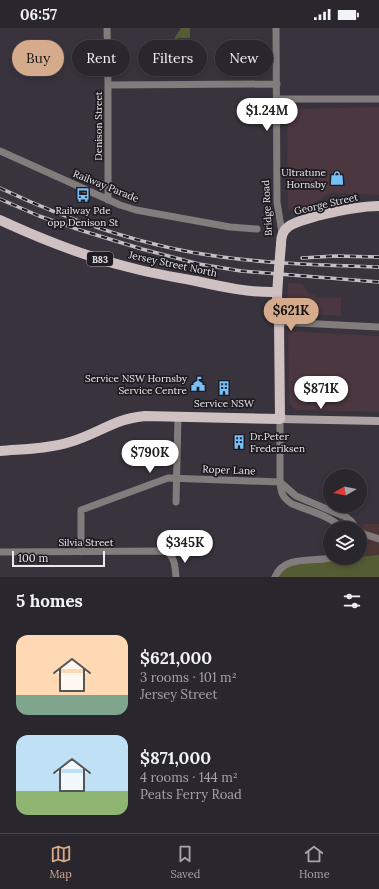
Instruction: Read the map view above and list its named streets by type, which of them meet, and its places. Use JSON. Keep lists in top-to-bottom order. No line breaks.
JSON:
{"streets":{"main road":["George Street","Bridge Road","B83","Jersey Street North"],"street":["Denison Street","Railway Parade","Roper Lane","Silvia Street"]},"crossings":[["Denison Street","Railway Parade"],["George Street","Bridge Road"],["Bridge Road","Jersey Street North"],["Bridge Road","Roper Lane"],["Roper Lane","Silvia Street"]],"places":{"shop":["Ultratune Hornsby"],"bus stop":["Railway Pde opp Denison St"],"public building":["Service NSW Hornsby Service Centre"],"building":["Service NSW","Dr.Peter Frederiksen"]},"scale_bar":"100 m","north":"left","page":{"status":"06:57","chip":["Buy","Rent","Filters","New"],"price":["$1.24M","$621K","$871K","$790K","$345K"],"scale":"100 m","heading":"5 homes","list":[{"name":"$621,000","note":"3 rooms · 101 m² · Jersey Street"},{"name":"$871,000","note":"4 rooms · 144 m² · Peats Ferry Road"}],"tabs":["Map","Saved","Home"]}}
